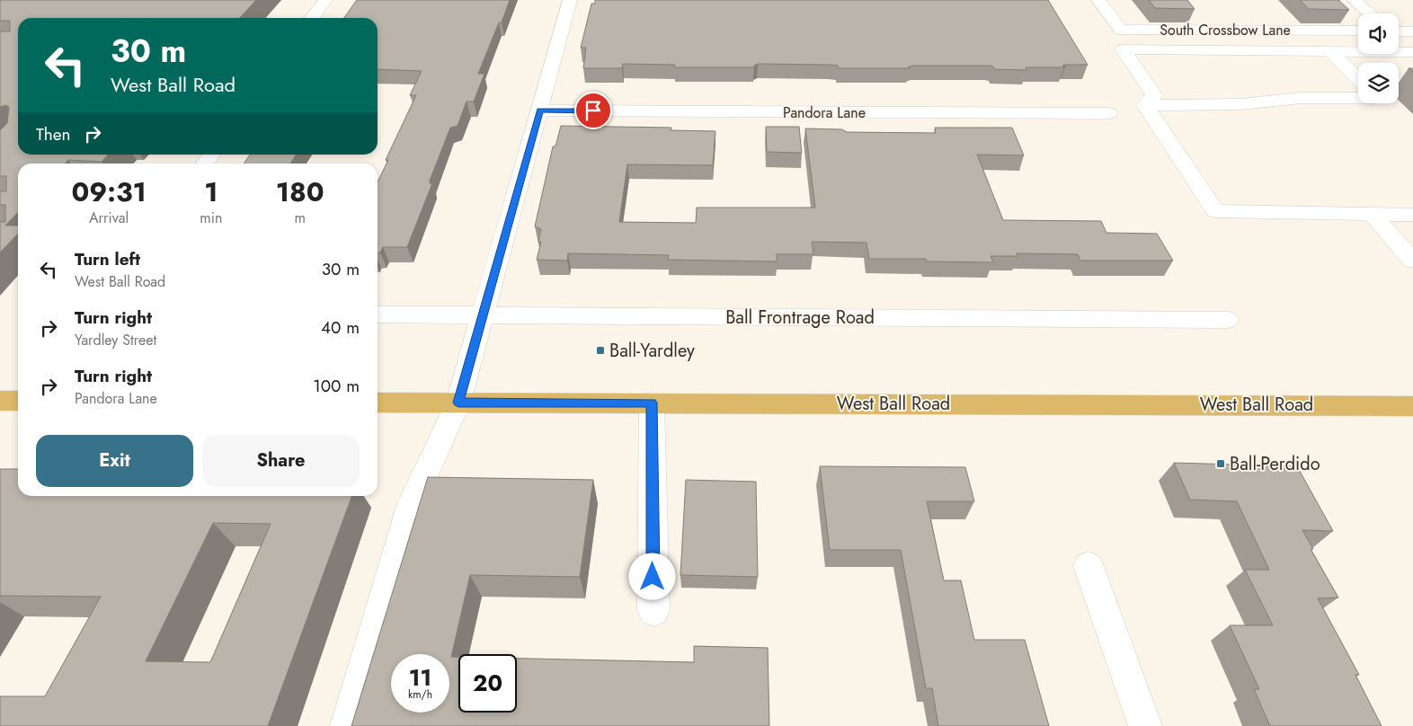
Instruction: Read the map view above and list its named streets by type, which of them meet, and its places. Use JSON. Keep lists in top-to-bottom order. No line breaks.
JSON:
{"streets":{"main road":["West Ball Road"],"street":["South Crossbow Lane","Pandora Lane","Ball Frontrage Road"]},"places":{"transit":["Ball-Yardley","Ball-Perdido"]},"page":{"turn":["30 m","West Ball Road"],"then":"Then","eta":["09:31","Arrival","1","min","180","m"],"list":[{"name":"Turn left","note":"West Ball Road","value":"30 m"},{"name":"Turn right","note":"Yardley Street","value":"40 m"},{"name":"Turn right","note":"Pandora Lane","value":"100 m"}],"buttons":["Exit","Share"],"speed":"11 km/h","limit":"20"}}
